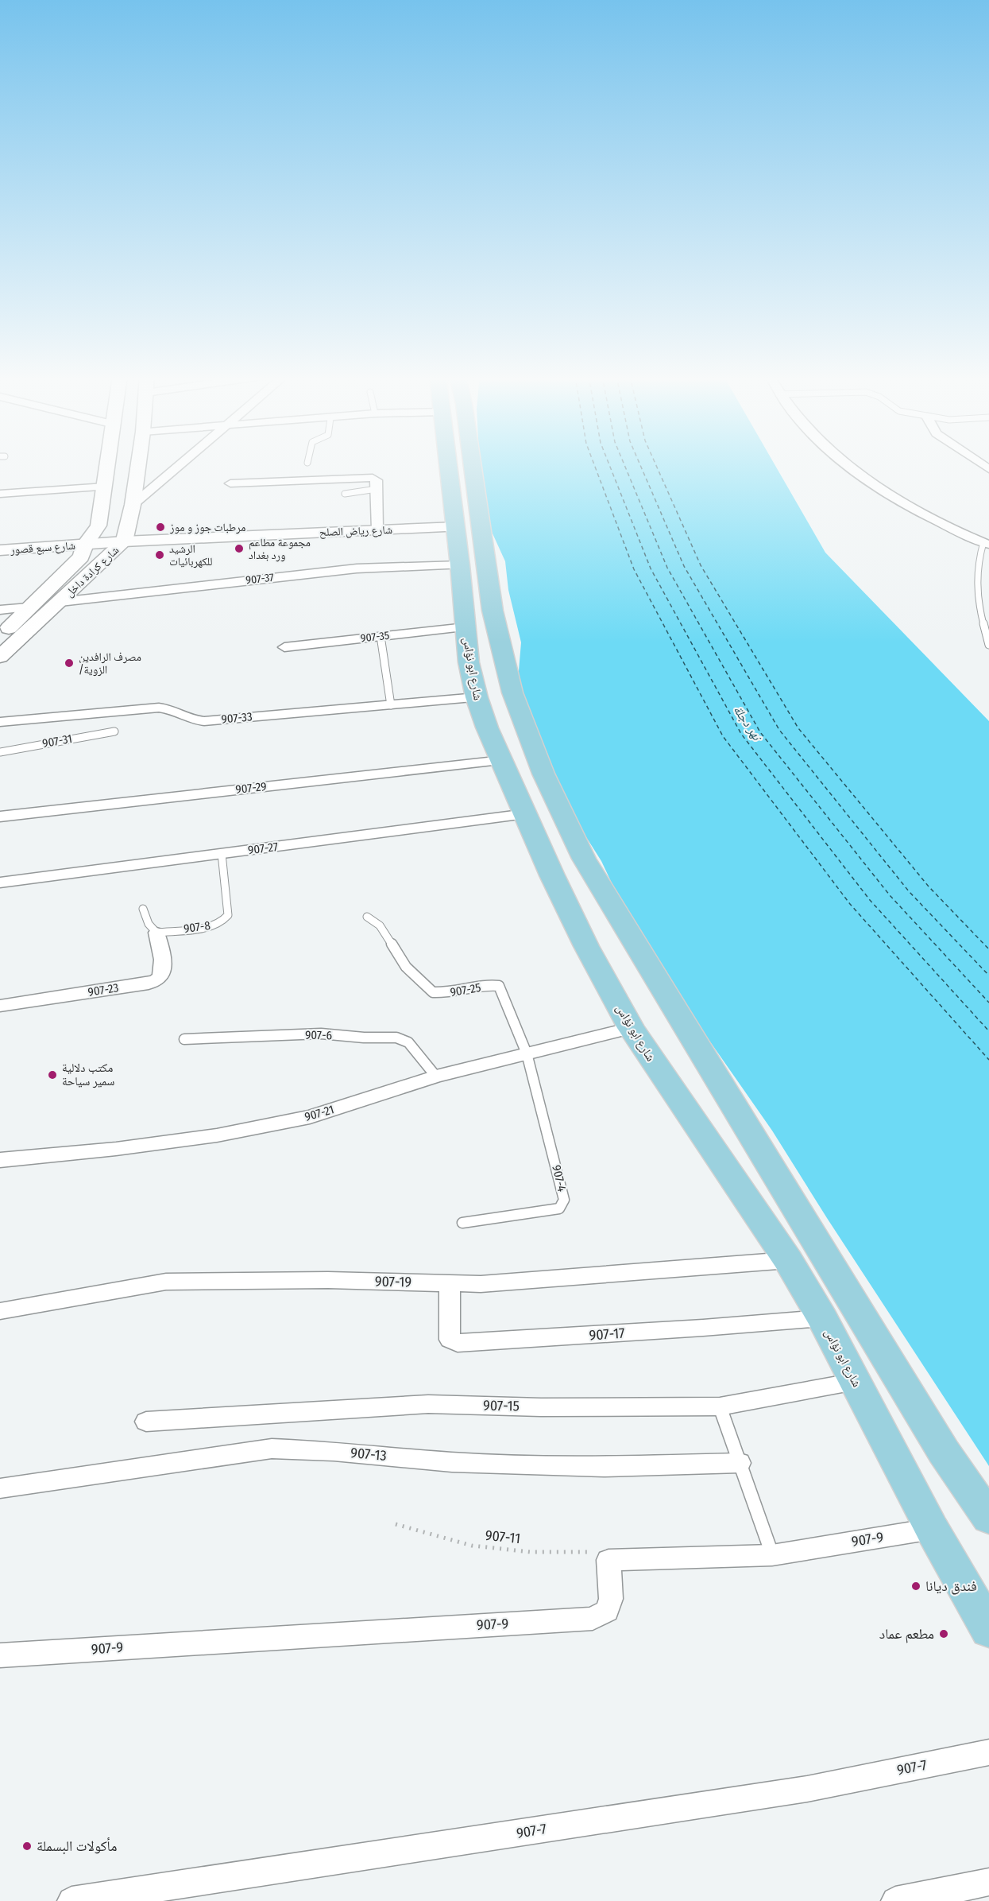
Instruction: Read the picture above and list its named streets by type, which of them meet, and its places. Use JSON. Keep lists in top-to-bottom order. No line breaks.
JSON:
{"streets":{"main road":["شارع كرادة داخل","شارع ابو نؤاس"],"street":["شارع رياض الصلح","شارع سبع قصور","907-37","907-35","907-33","907-29","907-27","907-23","907-21","907-19","907-17","907-15","907-13","907-9","907-7"],"lane":["907-31","907-8","907-25","907-6","907-4"],"path":["907-11"]},"crossings":[["شارع رياض الصلح","شارع سبع قصور"],["شارع رياض الصلح","شارع كرادة داخل"],["شارع رياض الصلح","شارع ابو نؤاس"],["شارع سبع قصور","شارع كرادة داخل"],["شارع كرادة داخل","907-37"],["907-37","شارع ابو نؤاس"],["907-35","شارع ابو نؤاس"],["شارع ابو نؤاس","907-33"],["شارع ابو نؤاس","907-29"],["شارع ابو نؤاس","907-27"],["شارع ابو نؤاس","907-21"],["شارع ابو نؤاس","907-19"],["شارع ابو نؤاس","907-17"],["شارع ابو نؤاس","907-15"],["شارع ابو نؤاس","907-9"],["907-27","907-8"],["907-8","907-23"],["907-25","907-21"],["907-25","907-4"],["907-6","907-21"],["907-21","907-4"],["907-19","907-17"],["907-11","907-9"]],"water":["نهر دجلة"],"places":["مرطبات جوز و موز","مجموعة مطاعم ورد بغداد","الرشيد للكهربائيات","مصرف الرافدين /الزوية","مكتب دلالية سمير سياحة","فندق ديانا","مطعم عماد","مأكولات البسملة"]}
